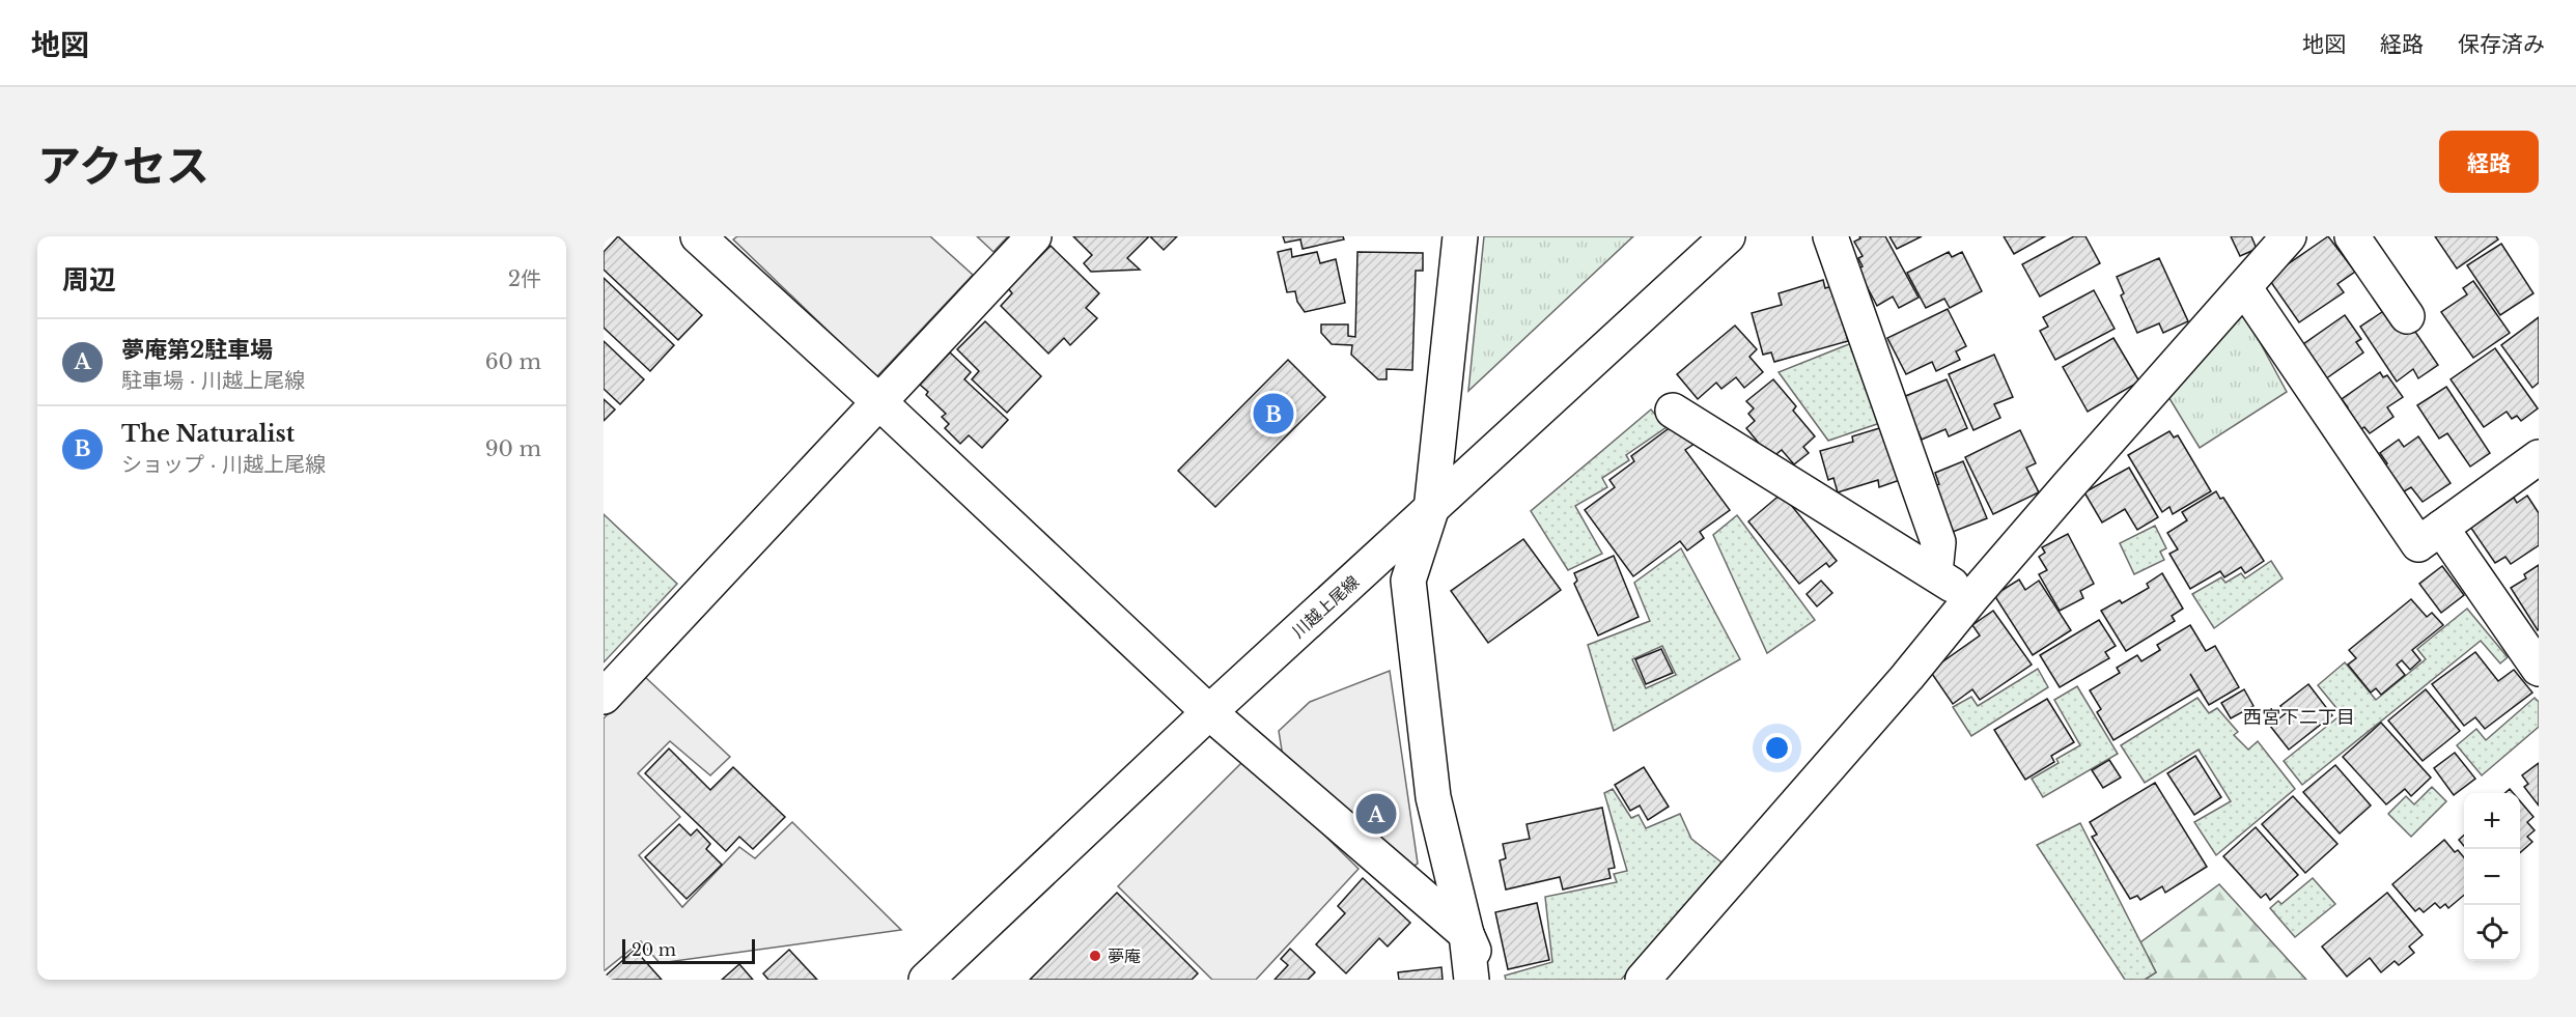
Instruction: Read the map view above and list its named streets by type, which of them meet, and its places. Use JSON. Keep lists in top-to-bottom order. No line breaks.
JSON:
{"streets":{"street":["川越上尾線"]},"districts":["西宮下二丁目"],"places":["夢庵"],"scale_bar":"20 m","page":{"header":"地図","nav":["地図","経路","保存済み"],"title":"アクセス","buttons":"経路","heading":["周辺","2件"],"list":[{"mark":"A","name":"夢庵第2駐車場","note":"駐車場 · 川越上尾線","value":"60 m"},{"mark":"B","name":"The Naturalist","note":"ショップ · 川越上尾線","value":"90 m"}],"pins":["B","A"],"map_buttons":["+","−"],"scale":"20 m"}}
